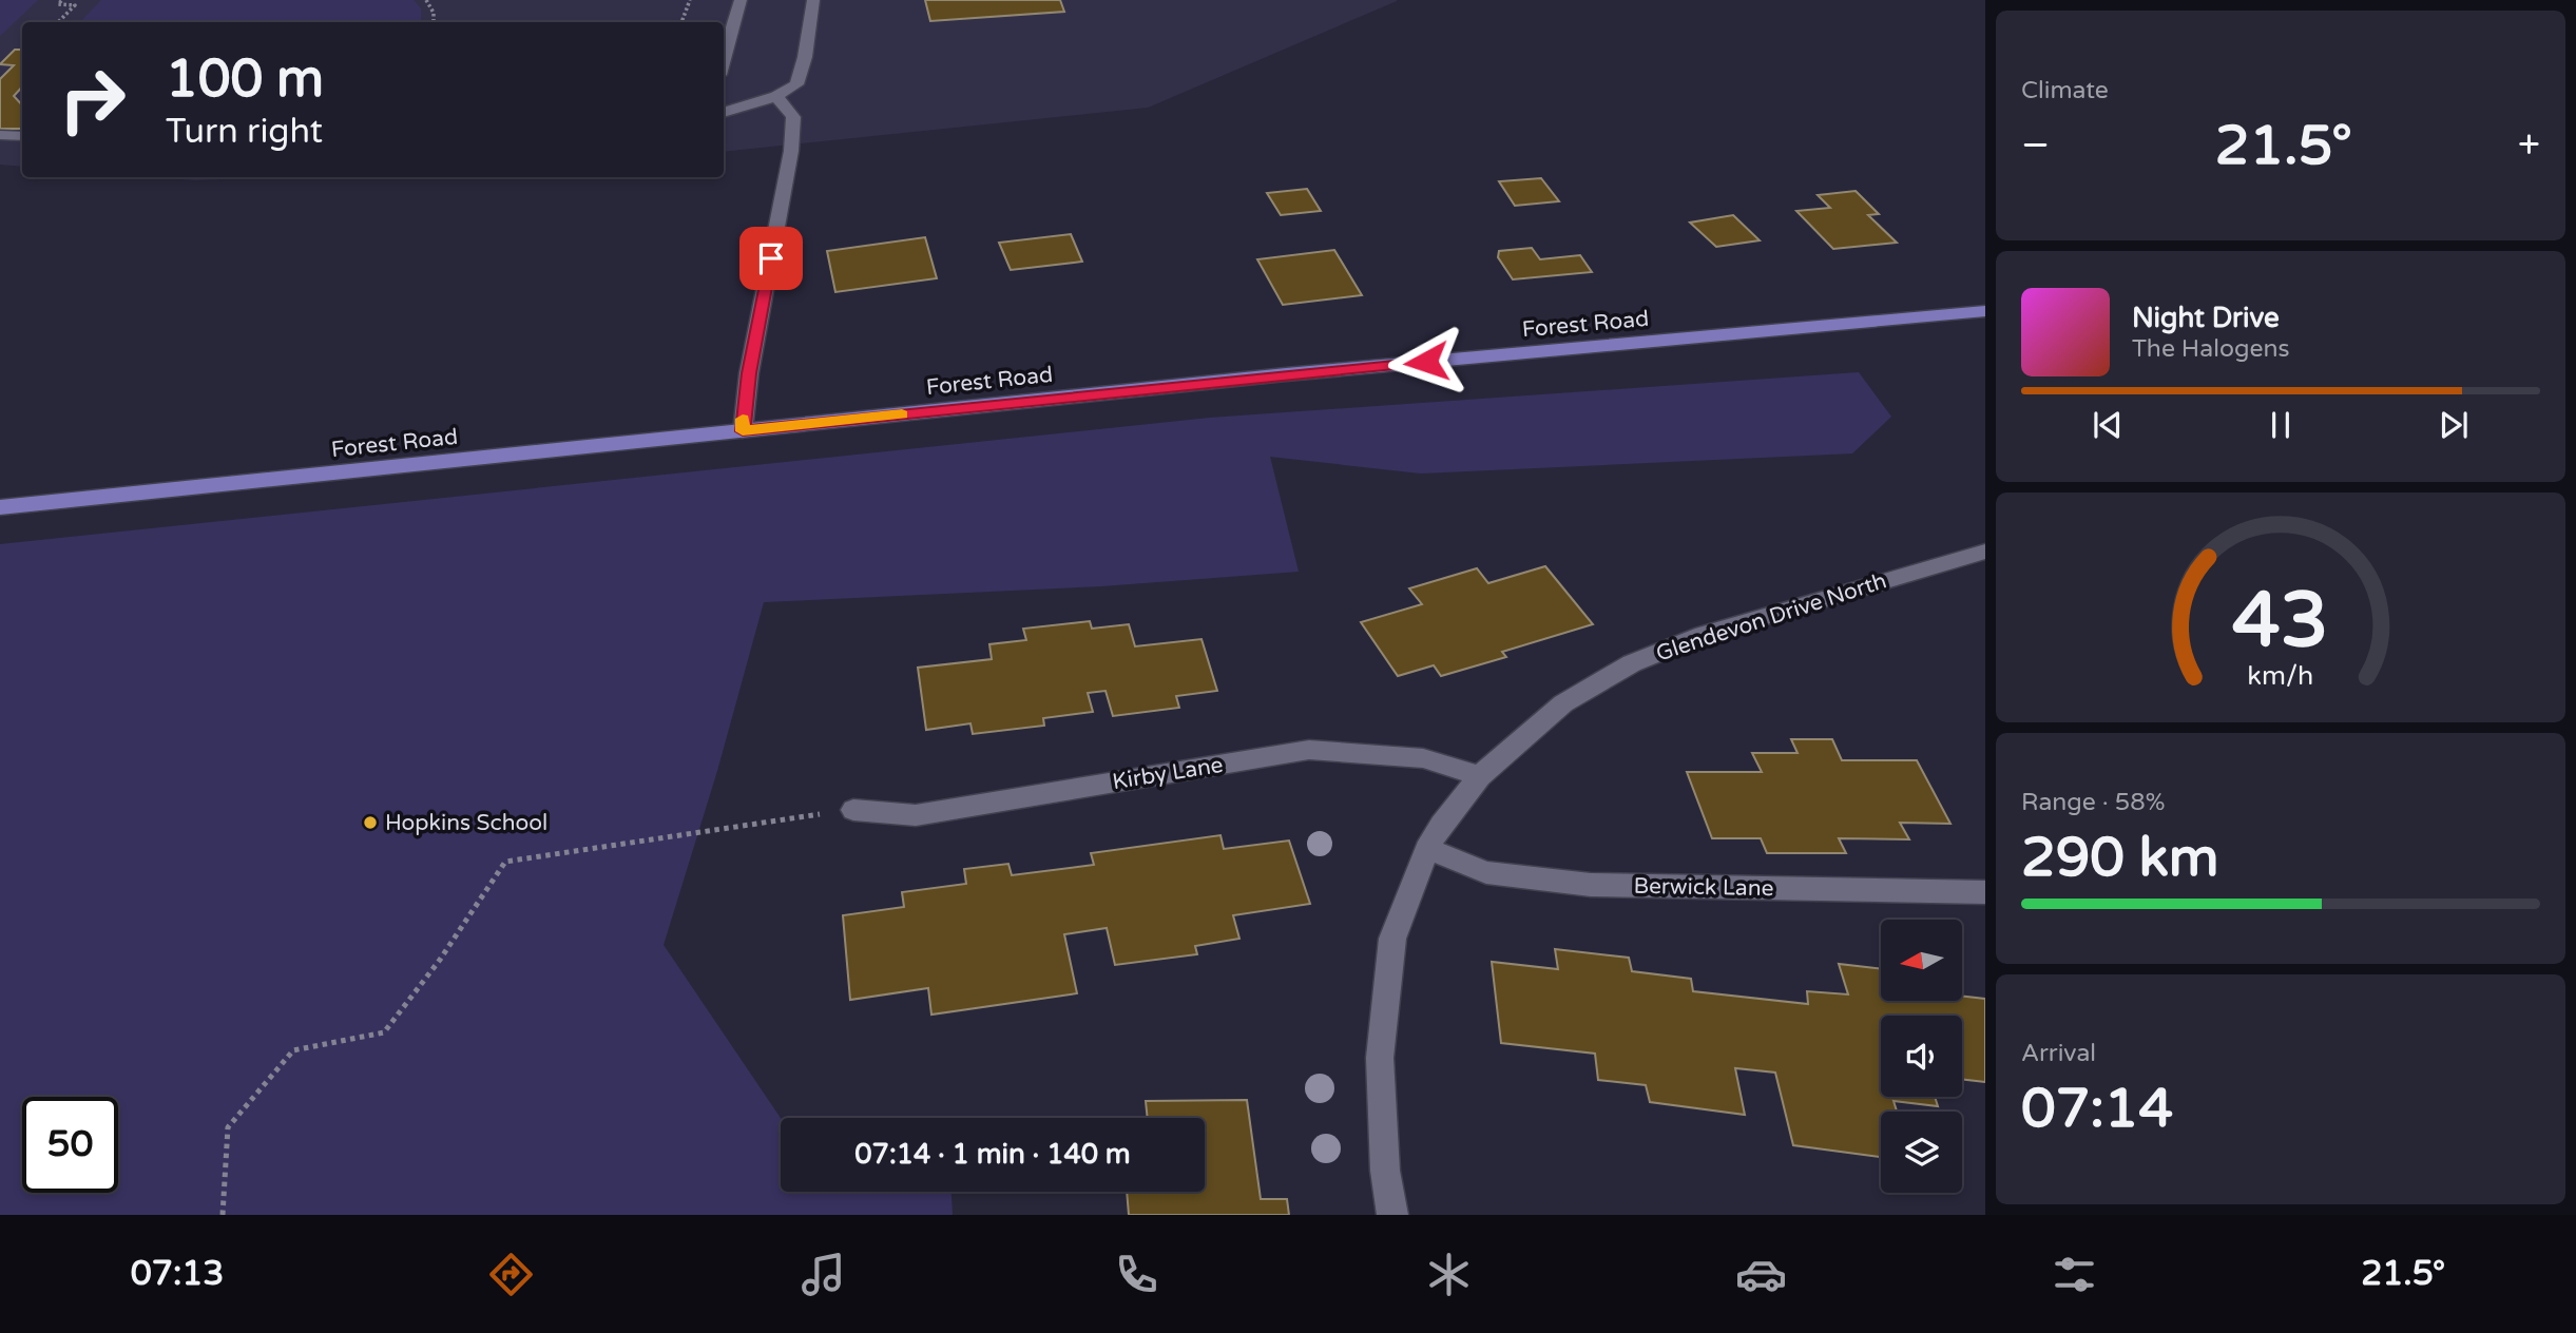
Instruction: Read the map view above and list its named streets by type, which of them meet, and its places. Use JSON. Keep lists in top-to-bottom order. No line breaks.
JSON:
{"streets":{"main road":["Forest Road"],"street":["Glendevon Drive North","Kirby Lane","Berwick Lane"]},"crossings":[["Glendevon Drive North","Kirby Lane"],["Glendevon Drive North","Berwick Lane"]],"places":["Hopkins School"],"north":"left","page":{"tile":["Climate",["Range · 58%","290 km"],["Arrival","07:14"]],"turn":["100 m","Turn right"],"heat":["−","21.5°","+"],"song":["Night Drive","The Halogens"],"limit":"50","trip":"07:14 · 1 min · 140 m","tabs":["07:13","21.5°"],"gauge":["43","km/h"]}}
